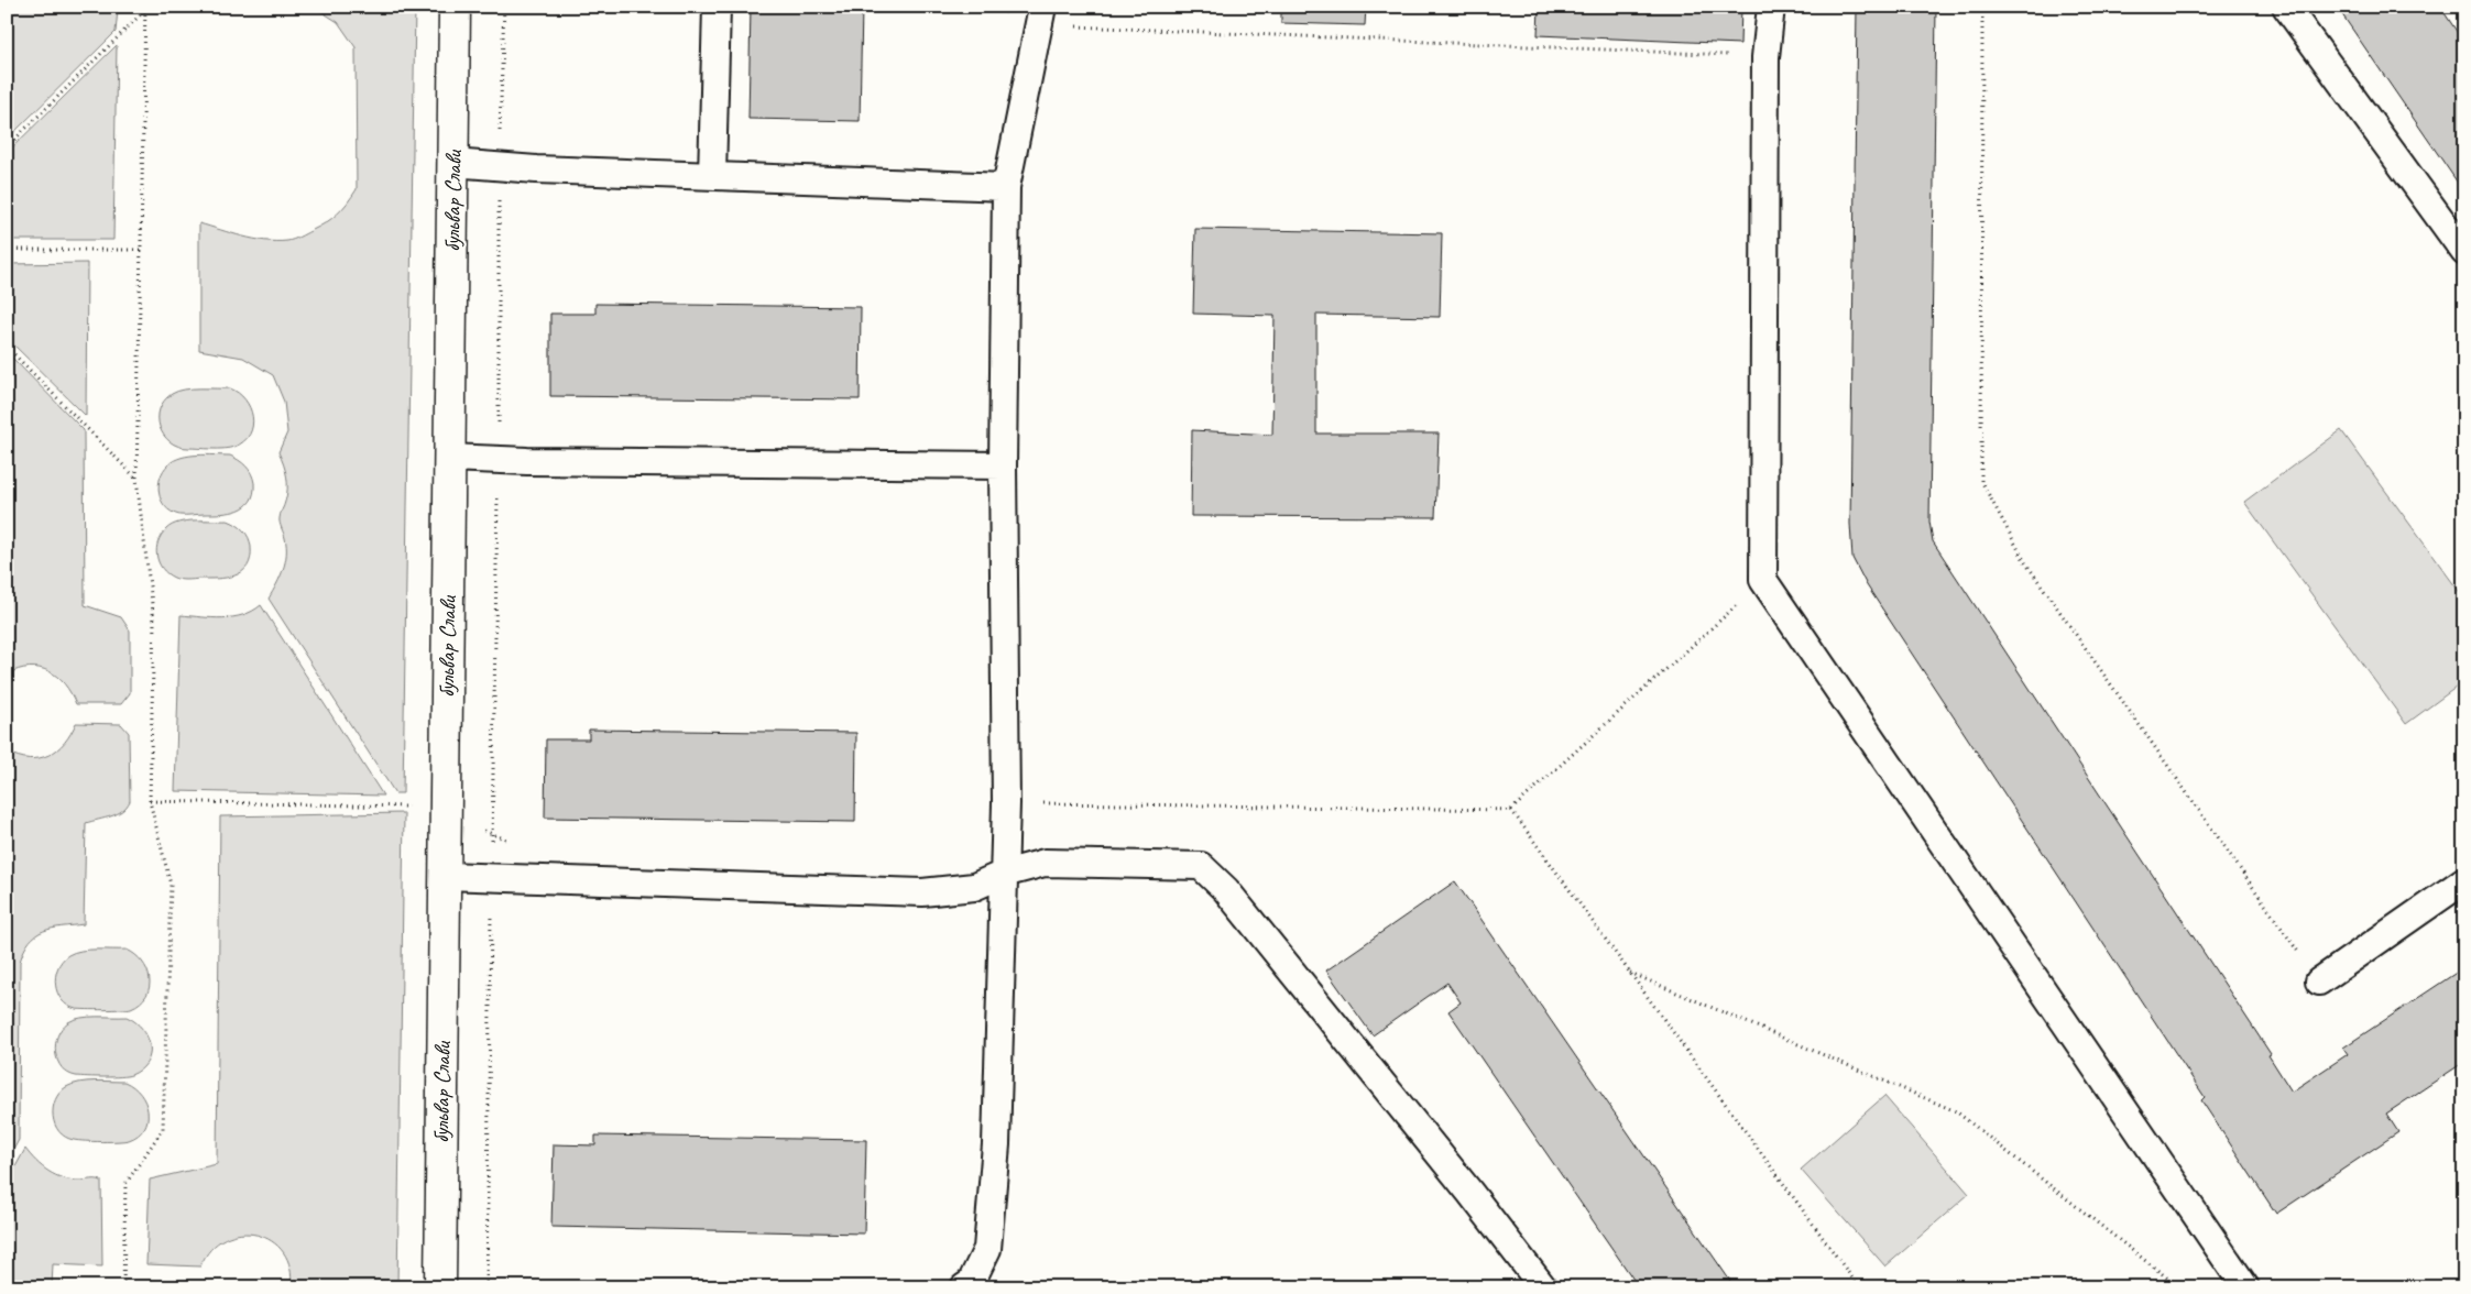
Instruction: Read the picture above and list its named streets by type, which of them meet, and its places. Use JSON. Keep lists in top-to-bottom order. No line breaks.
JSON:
{"streets":{"main road":["бульвар Слави"]}}
